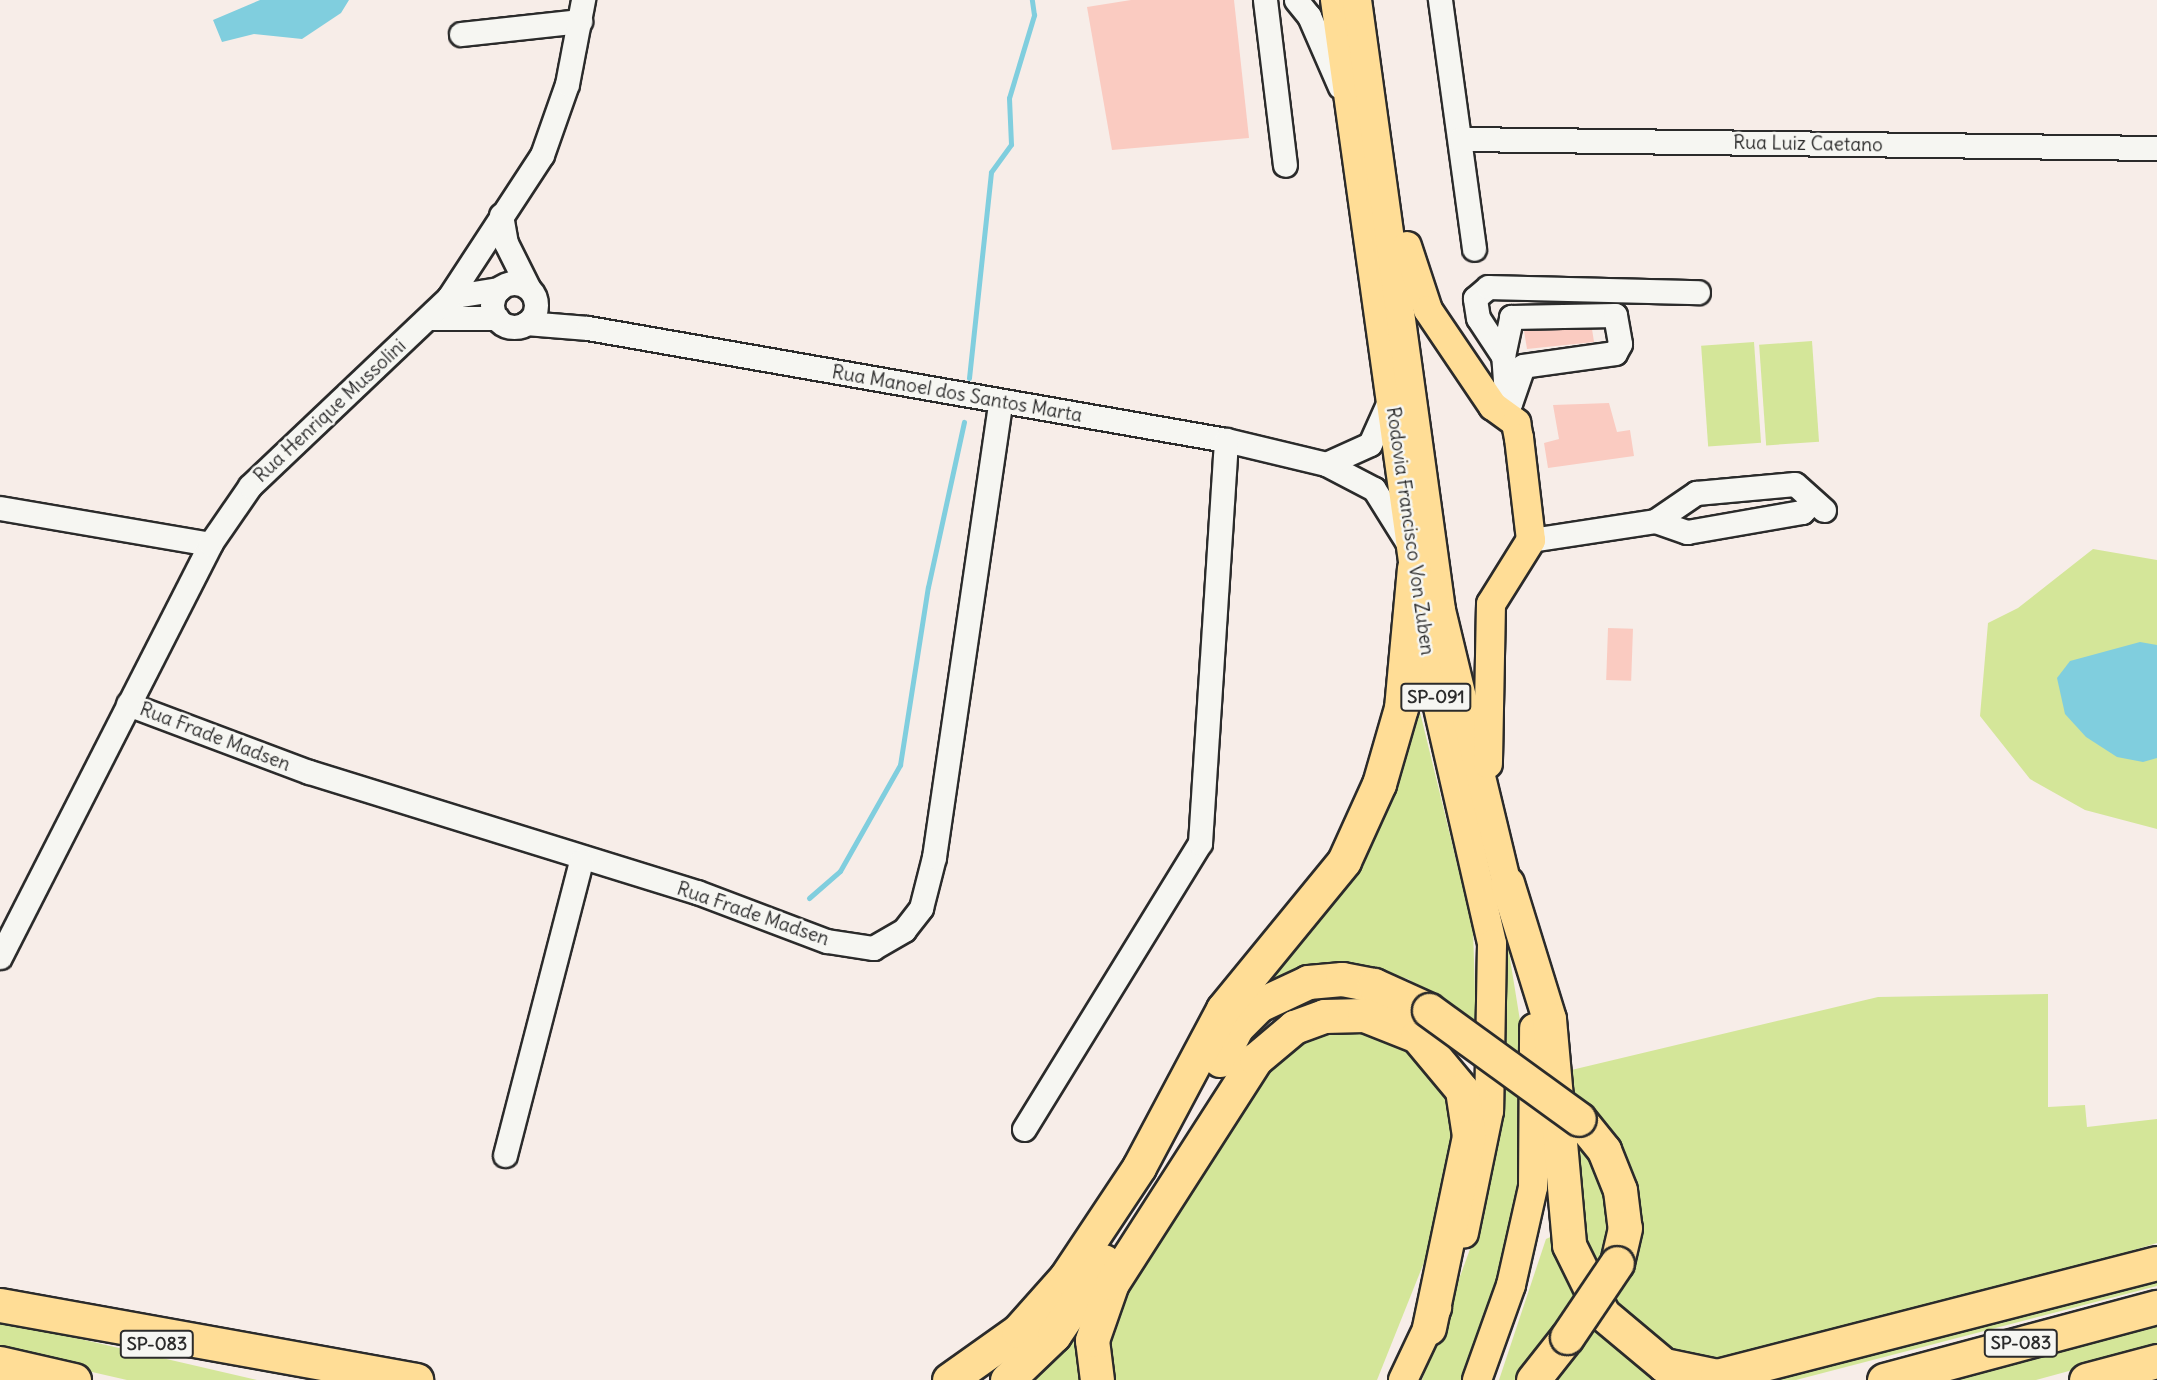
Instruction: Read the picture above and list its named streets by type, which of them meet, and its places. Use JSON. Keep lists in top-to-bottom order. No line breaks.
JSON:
{"streets":{"highway":["SP-083"],"main road":["Rodovia Francisco Von Zuben","SP-091"],"street":["Rua Luiz Caetano","Rua Manoel dos Santos Marta","Rua Henrique Mussolini","Rua Frade Madsen"]},"crossings":[["Rua Manoel dos Santos Marta","Rodovia Francisco Von Zuben"],["Rua Manoel dos Santos Marta","Rua Frade Madsen"],["Rua Henrique Mussolini","Rua Frade Madsen"]]}
